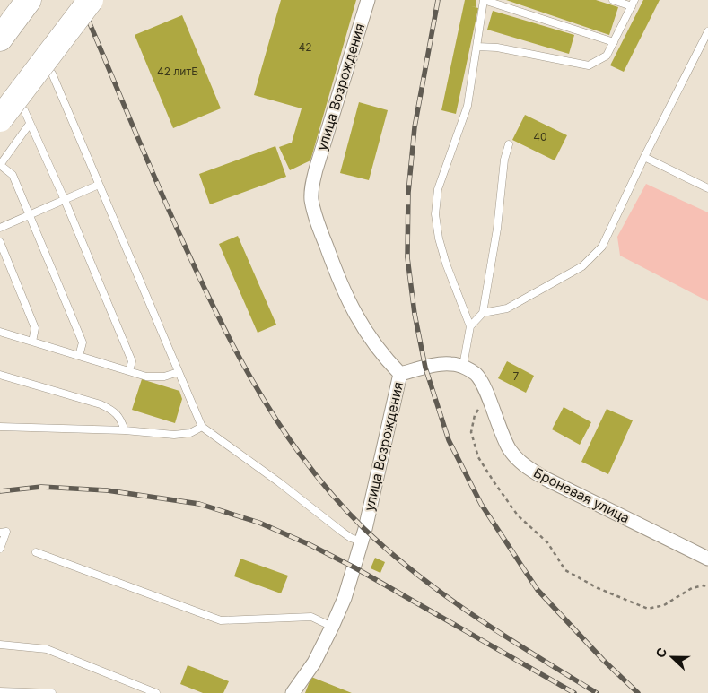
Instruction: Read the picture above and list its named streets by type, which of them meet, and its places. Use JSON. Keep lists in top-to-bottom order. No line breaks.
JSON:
{"streets":{"street":["улица Возрождения","Броневая улица"]},"house_numbers":["42","42 литБ","40","7"],"north":"left"}
